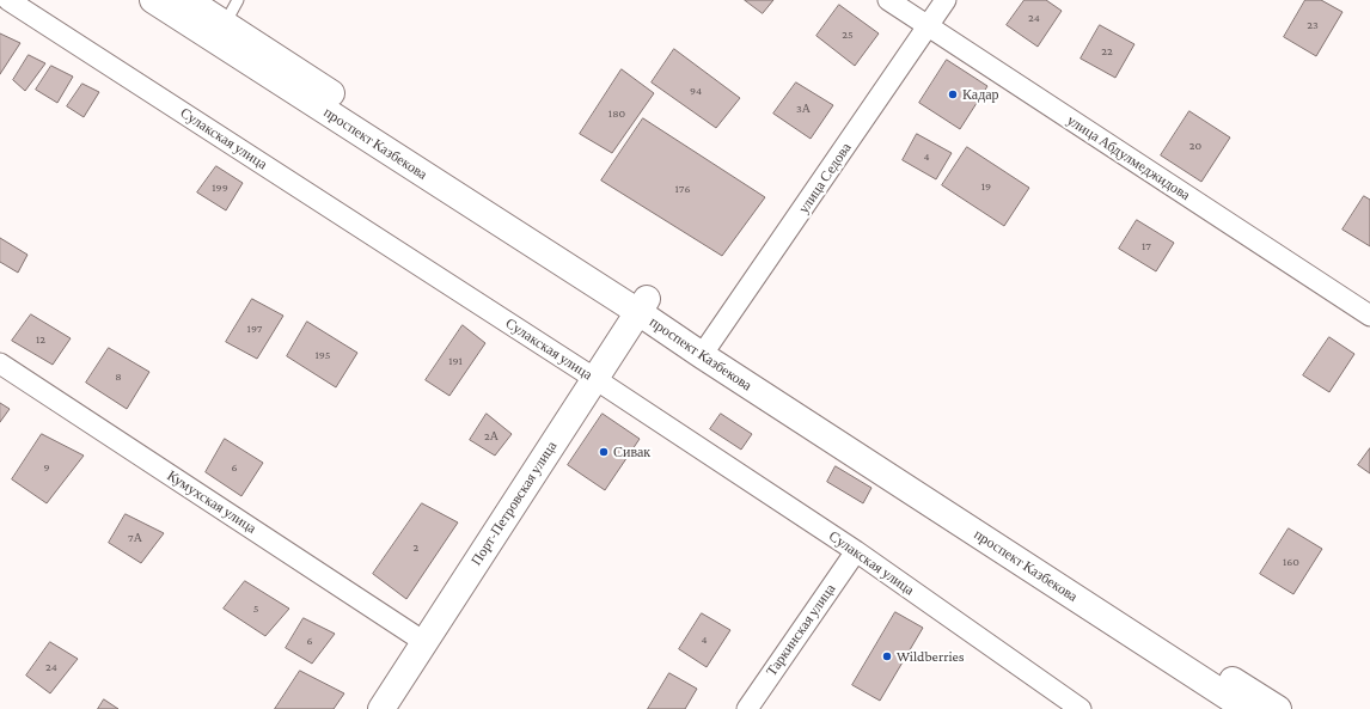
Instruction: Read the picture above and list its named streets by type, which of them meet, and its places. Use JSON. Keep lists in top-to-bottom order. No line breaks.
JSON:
{"streets":{"main road":["проспект Казбекова","Порт-Петровская улица"],"street":["Сулакская улица","улица Абдулмеджидова","улица Седова","Кумухская улица","Таркинская улица"]},"crossings":[["Сулакская улица","Порт-Петровская улица"],["Сулакская улица","Таркинская улица"],["проспект Казбекова","улица Седова"],["проспект Казбекова","Порт-Петровская улица"],["улица Абдулмеджидова","улица Седова"],["Кумухская улица","Порт-Петровская улица"]],"places":["Кадар","Сивак","Wildberries"],"house_numbers":["24","23","25","22","94","3А","180","20","4","19","199","176","17","197","12","195","191","8","2А","9","6","7А","2","160","5","4","6","24"]}
